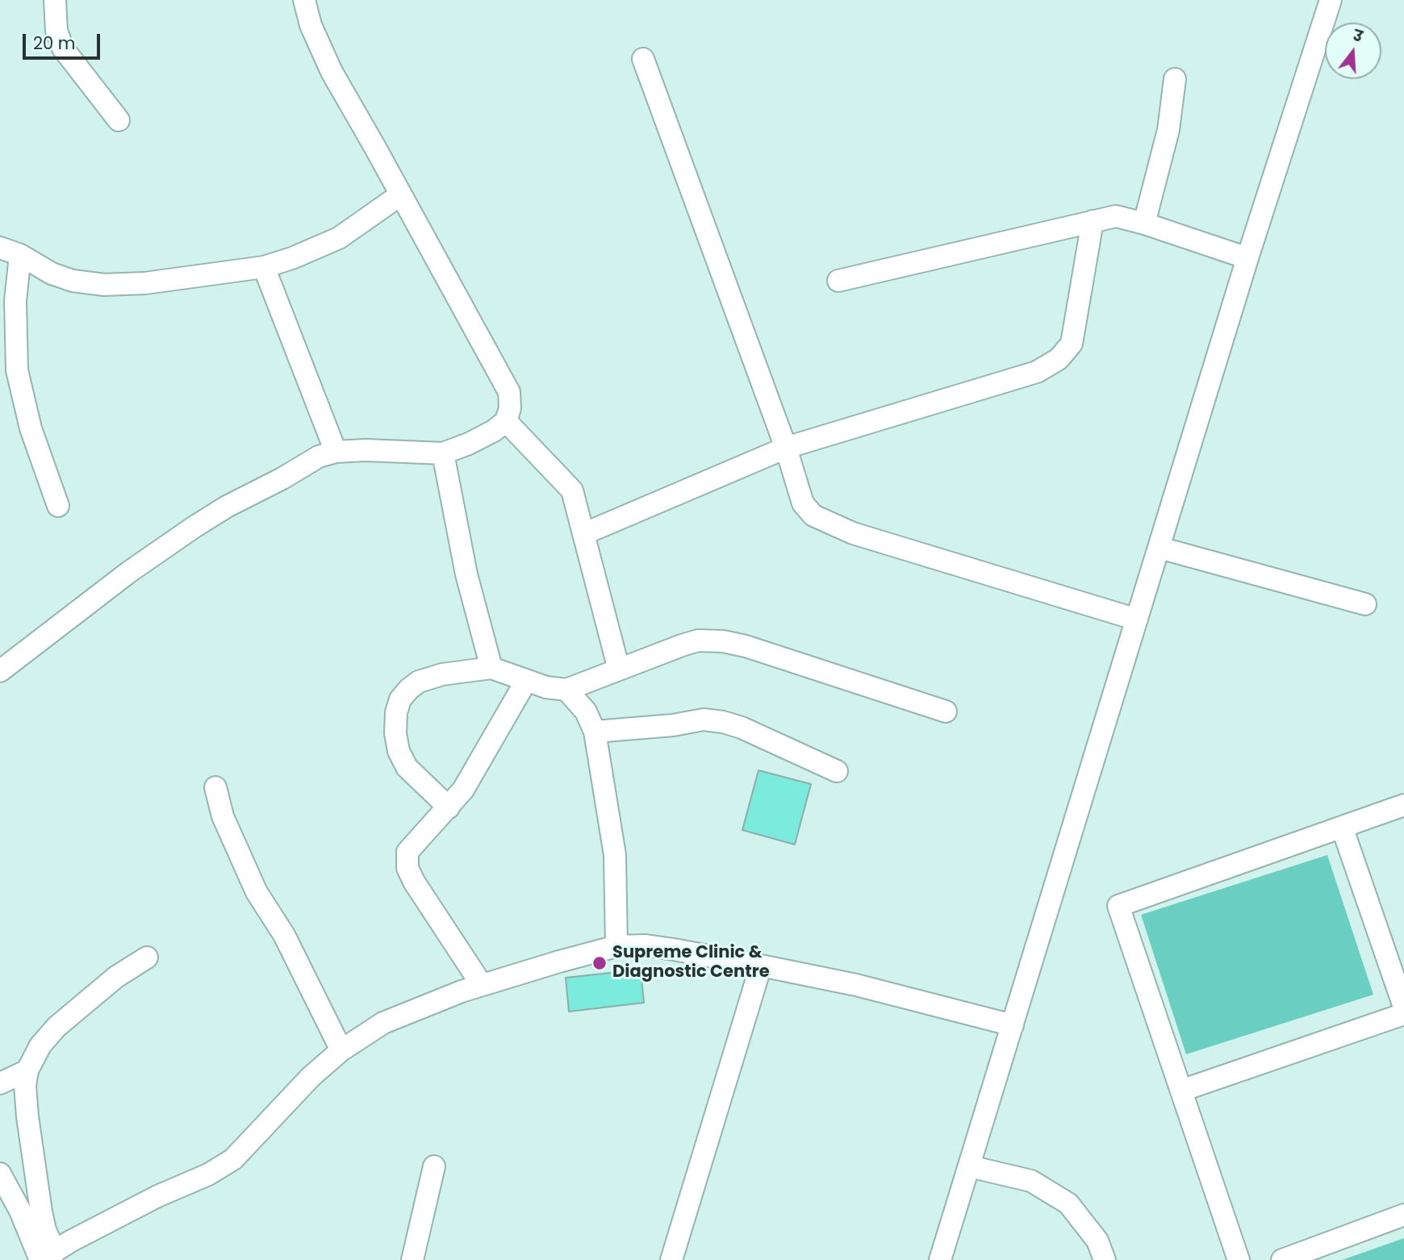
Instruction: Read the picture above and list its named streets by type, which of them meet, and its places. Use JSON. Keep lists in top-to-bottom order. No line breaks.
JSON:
{"places":["Supreme Clinic & Diagnostic Centre"],"scale_bar":"20 m","north":"top"}
